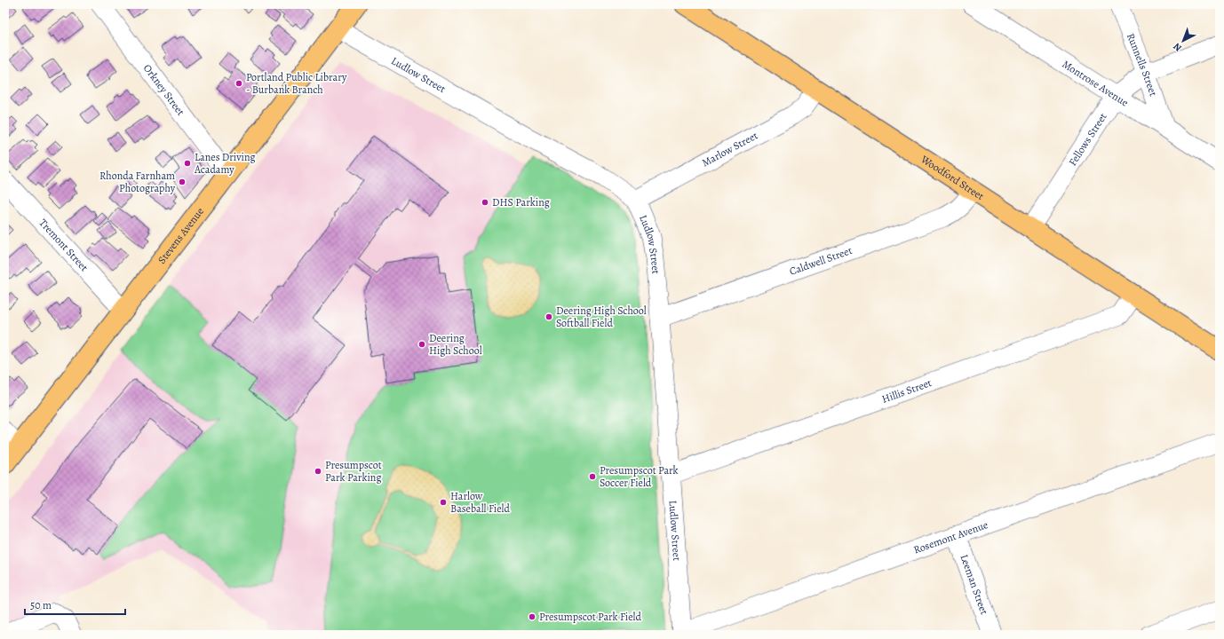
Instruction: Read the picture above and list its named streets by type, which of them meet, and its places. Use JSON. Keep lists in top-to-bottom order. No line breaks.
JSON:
{"streets":{"main road":["Woodford Street","Stevens Avenue"],"street":["Runnells Street","Ludlow Street","Montrose Avenue","Orkney Street","Fellows Street","Marlow Street","Tremont Street","Caldwell Street","Hillis Street","Rosemont Avenue","Leeman Street"]},"crossings":[["Runnells Street","Montrose Avenue"],["Runnells Street","Fellows Street"],["Ludlow Street","Marlow Street"],["Ludlow Street","Stevens Avenue"],["Ludlow Street","Caldwell Street"],["Ludlow Street","Hillis Street"],["Ludlow Street","Rosemont Avenue"],["Montrose Avenue","Fellows Street"],["Orkney Street","Stevens Avenue"],["Fellows Street","Woodford Street"],["Marlow Street","Woodford Street"],["Woodford Street","Caldwell Street"],["Woodford Street","Hillis Street"],["Stevens Avenue","Tremont Street"],["Rosemont Avenue","Leeman Street"]],"places":["Portland Public Library - Burbank Branch","Lanes Driving Acadamy","Rhonda Farnham Photography","DHS Parking","Deering High School Softball Field","Deering High School","Presumpscot Park Parking","Presumpscot Park Soccer Field","Harlow Baseball Field","Presumpscot Park Field"],"scale_bar":"50 m","north":"bottom left"}
